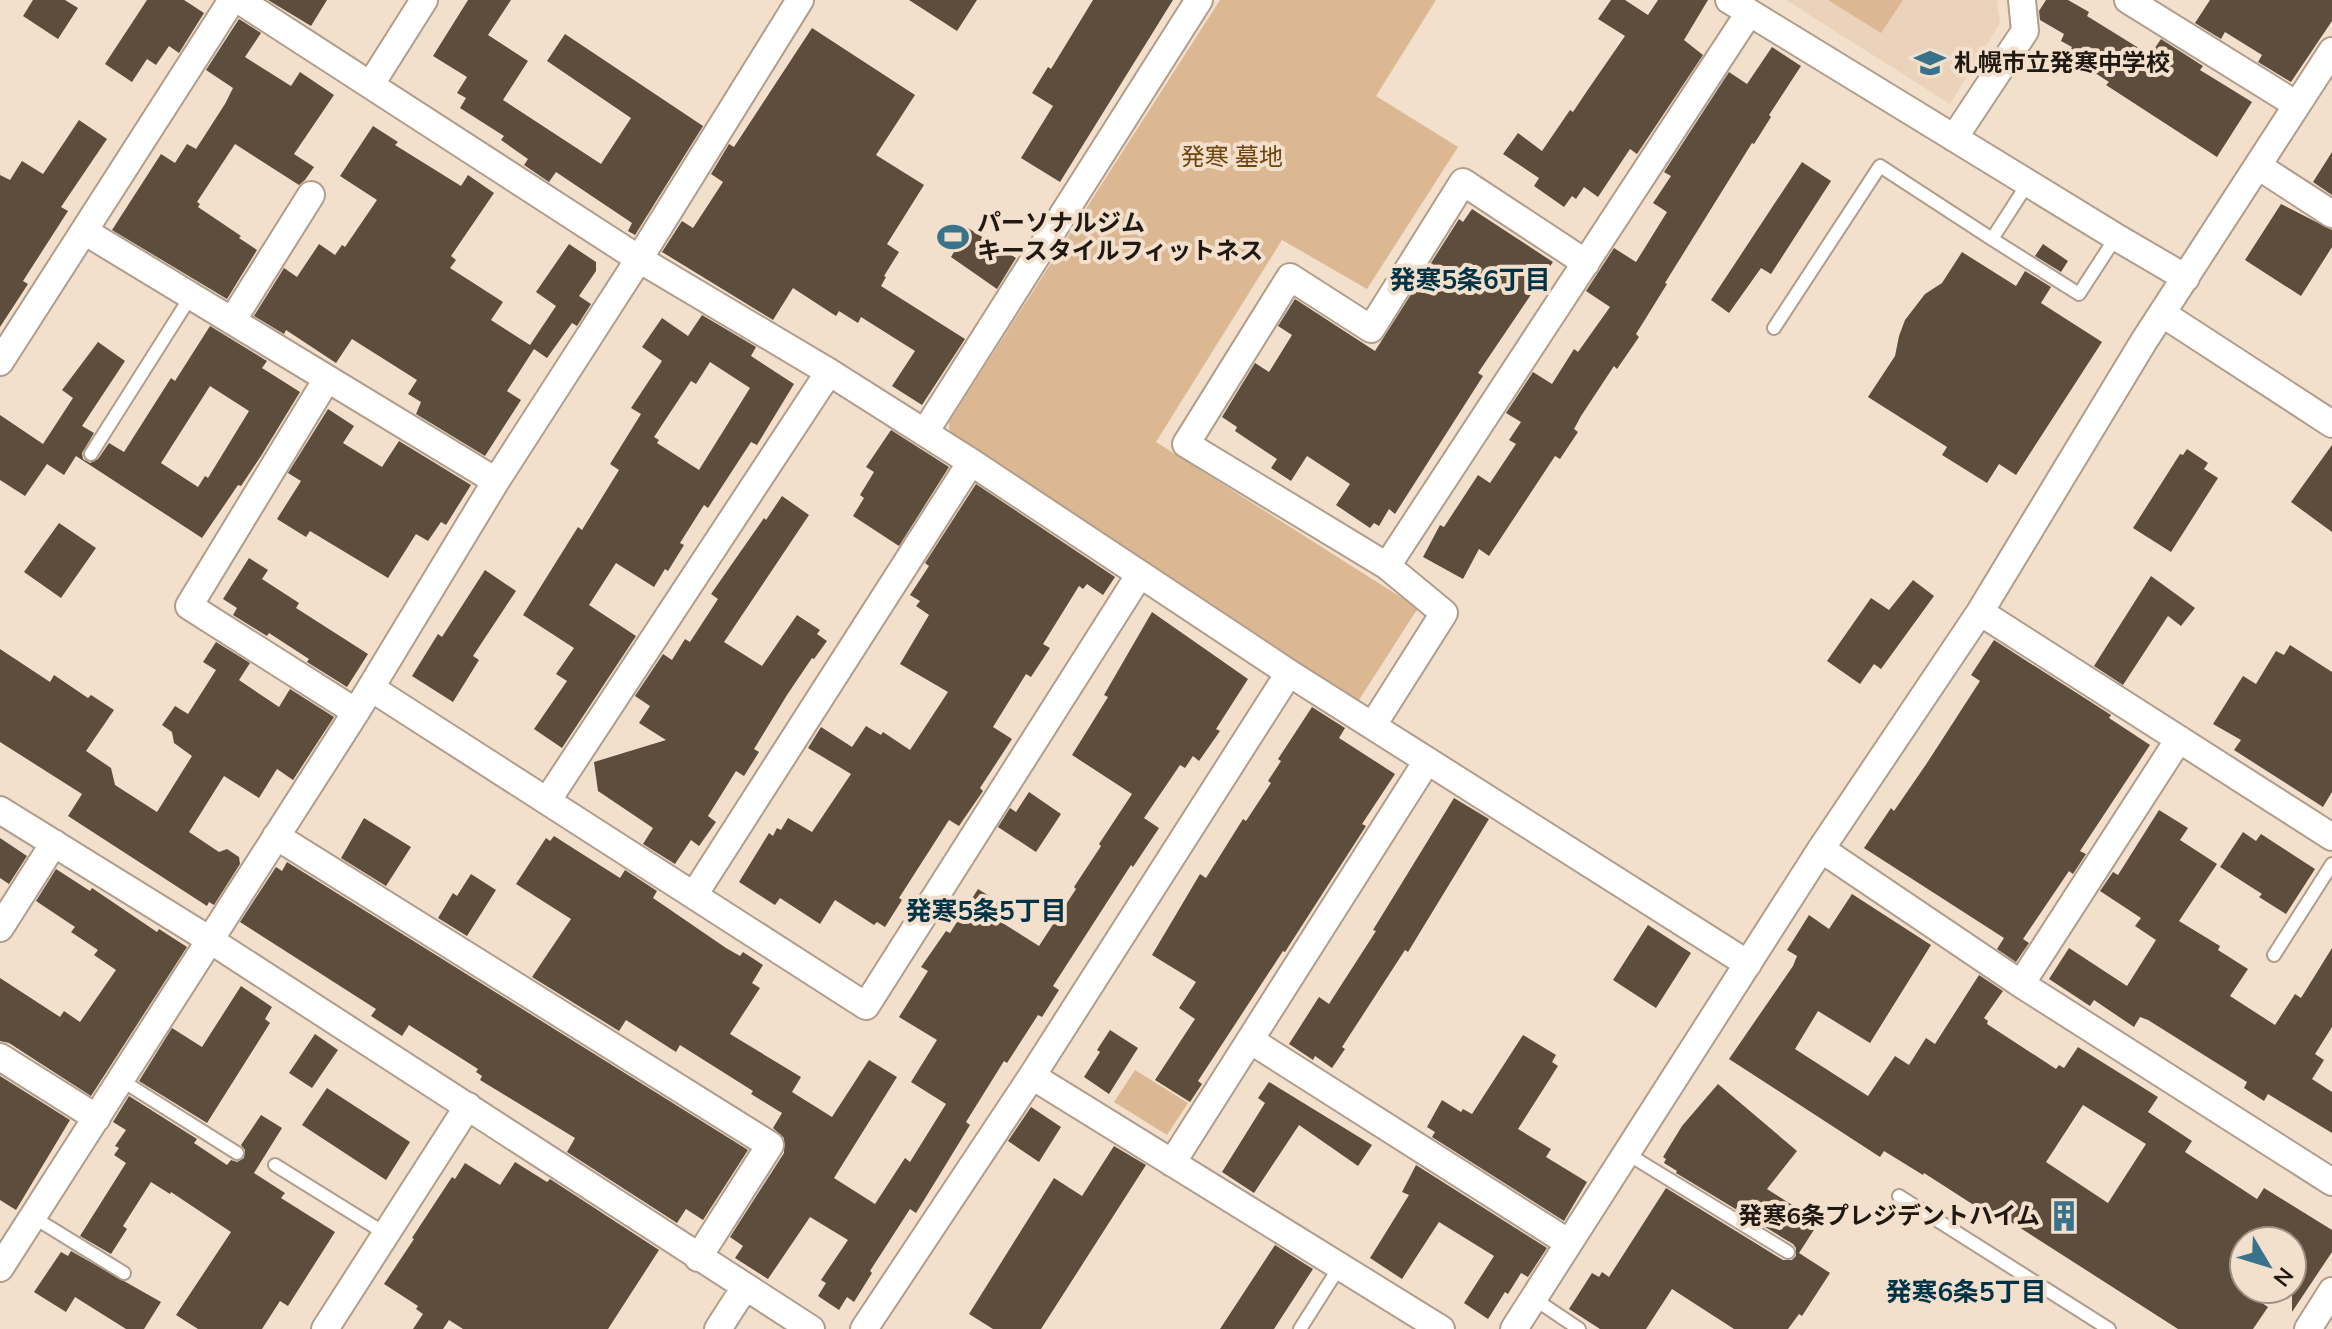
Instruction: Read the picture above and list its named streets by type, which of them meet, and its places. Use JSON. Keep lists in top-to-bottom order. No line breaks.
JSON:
{"districts":["発寒5条6丁目","発寒5条5丁目","発寒6条5丁目"],"parks":["発寒 墓地"],"places":{"school or university":["札幌市立発寒中学校"],"sports":["パーソナルジム キースタイルフィットネス"],"building":["発寒6条プレジデントハイム"]},"north":"bottom right"}
